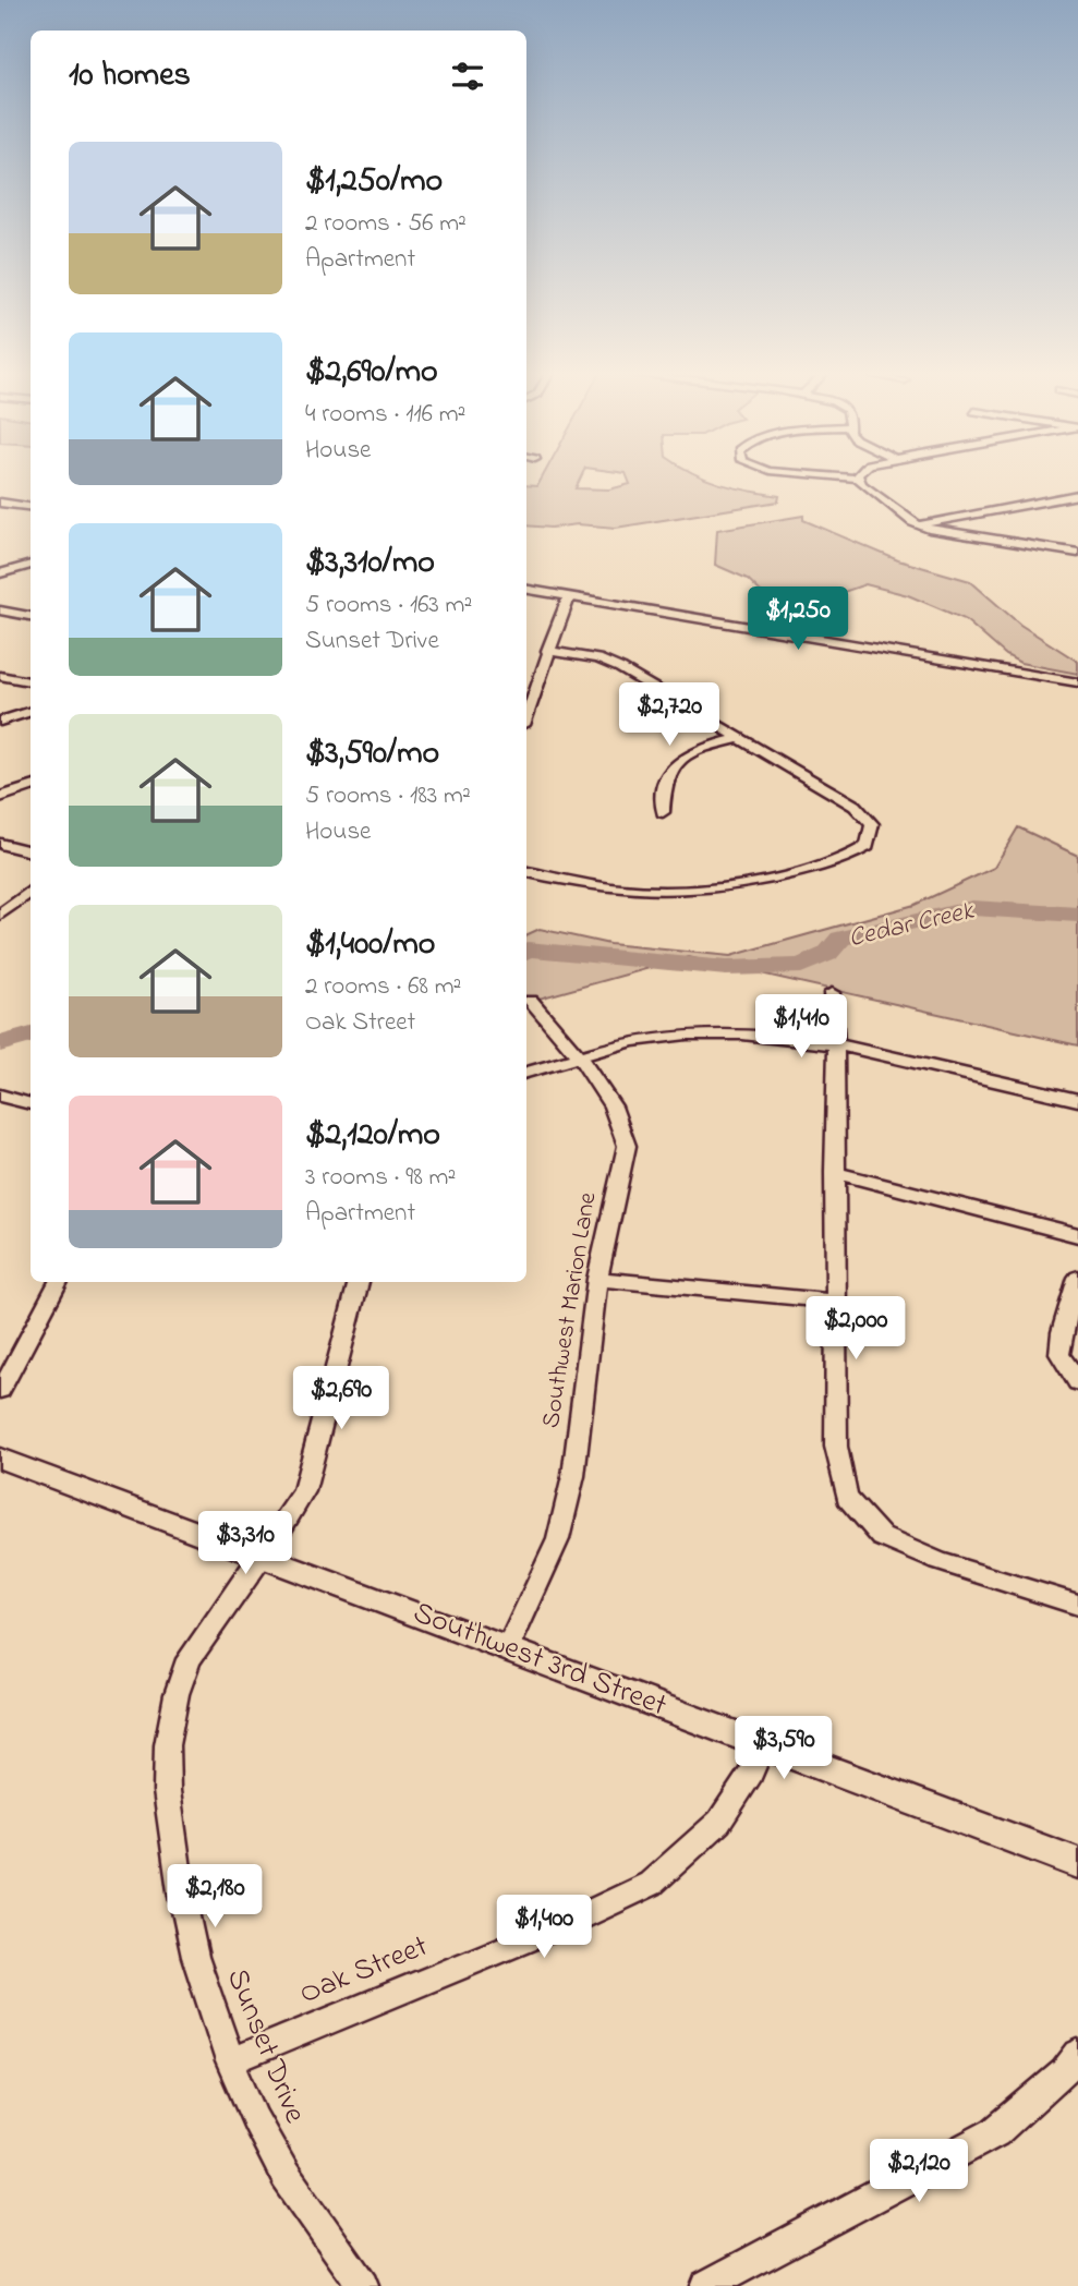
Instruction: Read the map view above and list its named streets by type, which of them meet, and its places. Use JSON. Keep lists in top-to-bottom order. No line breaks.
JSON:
{"streets":{"main road":["Southwest 3rd Street"],"street":["Southwest Marion Lane","Oak Street","Sunset Drive"]},"crossings":[["Southwest Marion Lane","Southwest 3rd Street"],["Southwest 3rd Street","Oak Street"],["Southwest 3rd Street","Sunset Drive"],["Oak Street","Sunset Drive"]],"water":["Cedar Creek"],"page":{"heading":"10 homes","list":[{"name":"$1,250/mo","note":"2 rooms · 56 m² · Apartment"},{"name":"$2,690/mo","note":"4 rooms · 116 m² · House"},{"name":"$3,310/mo","note":"5 rooms · 163 m² · Sunset Drive"},{"name":"$3,590/mo","note":"5 rooms · 183 m² · House"},{"name":"$1,400/mo","note":"2 rooms · 68 m² · Oak Street"},{"name":"$2,120/mo","note":"3 rooms · 98 m² · Apartment"}],"price":["$1,250","$2,720","$1,410","$2,000","$2,690","$3,310","$3,590","$2,180","$1,400","$2,120"]}}
